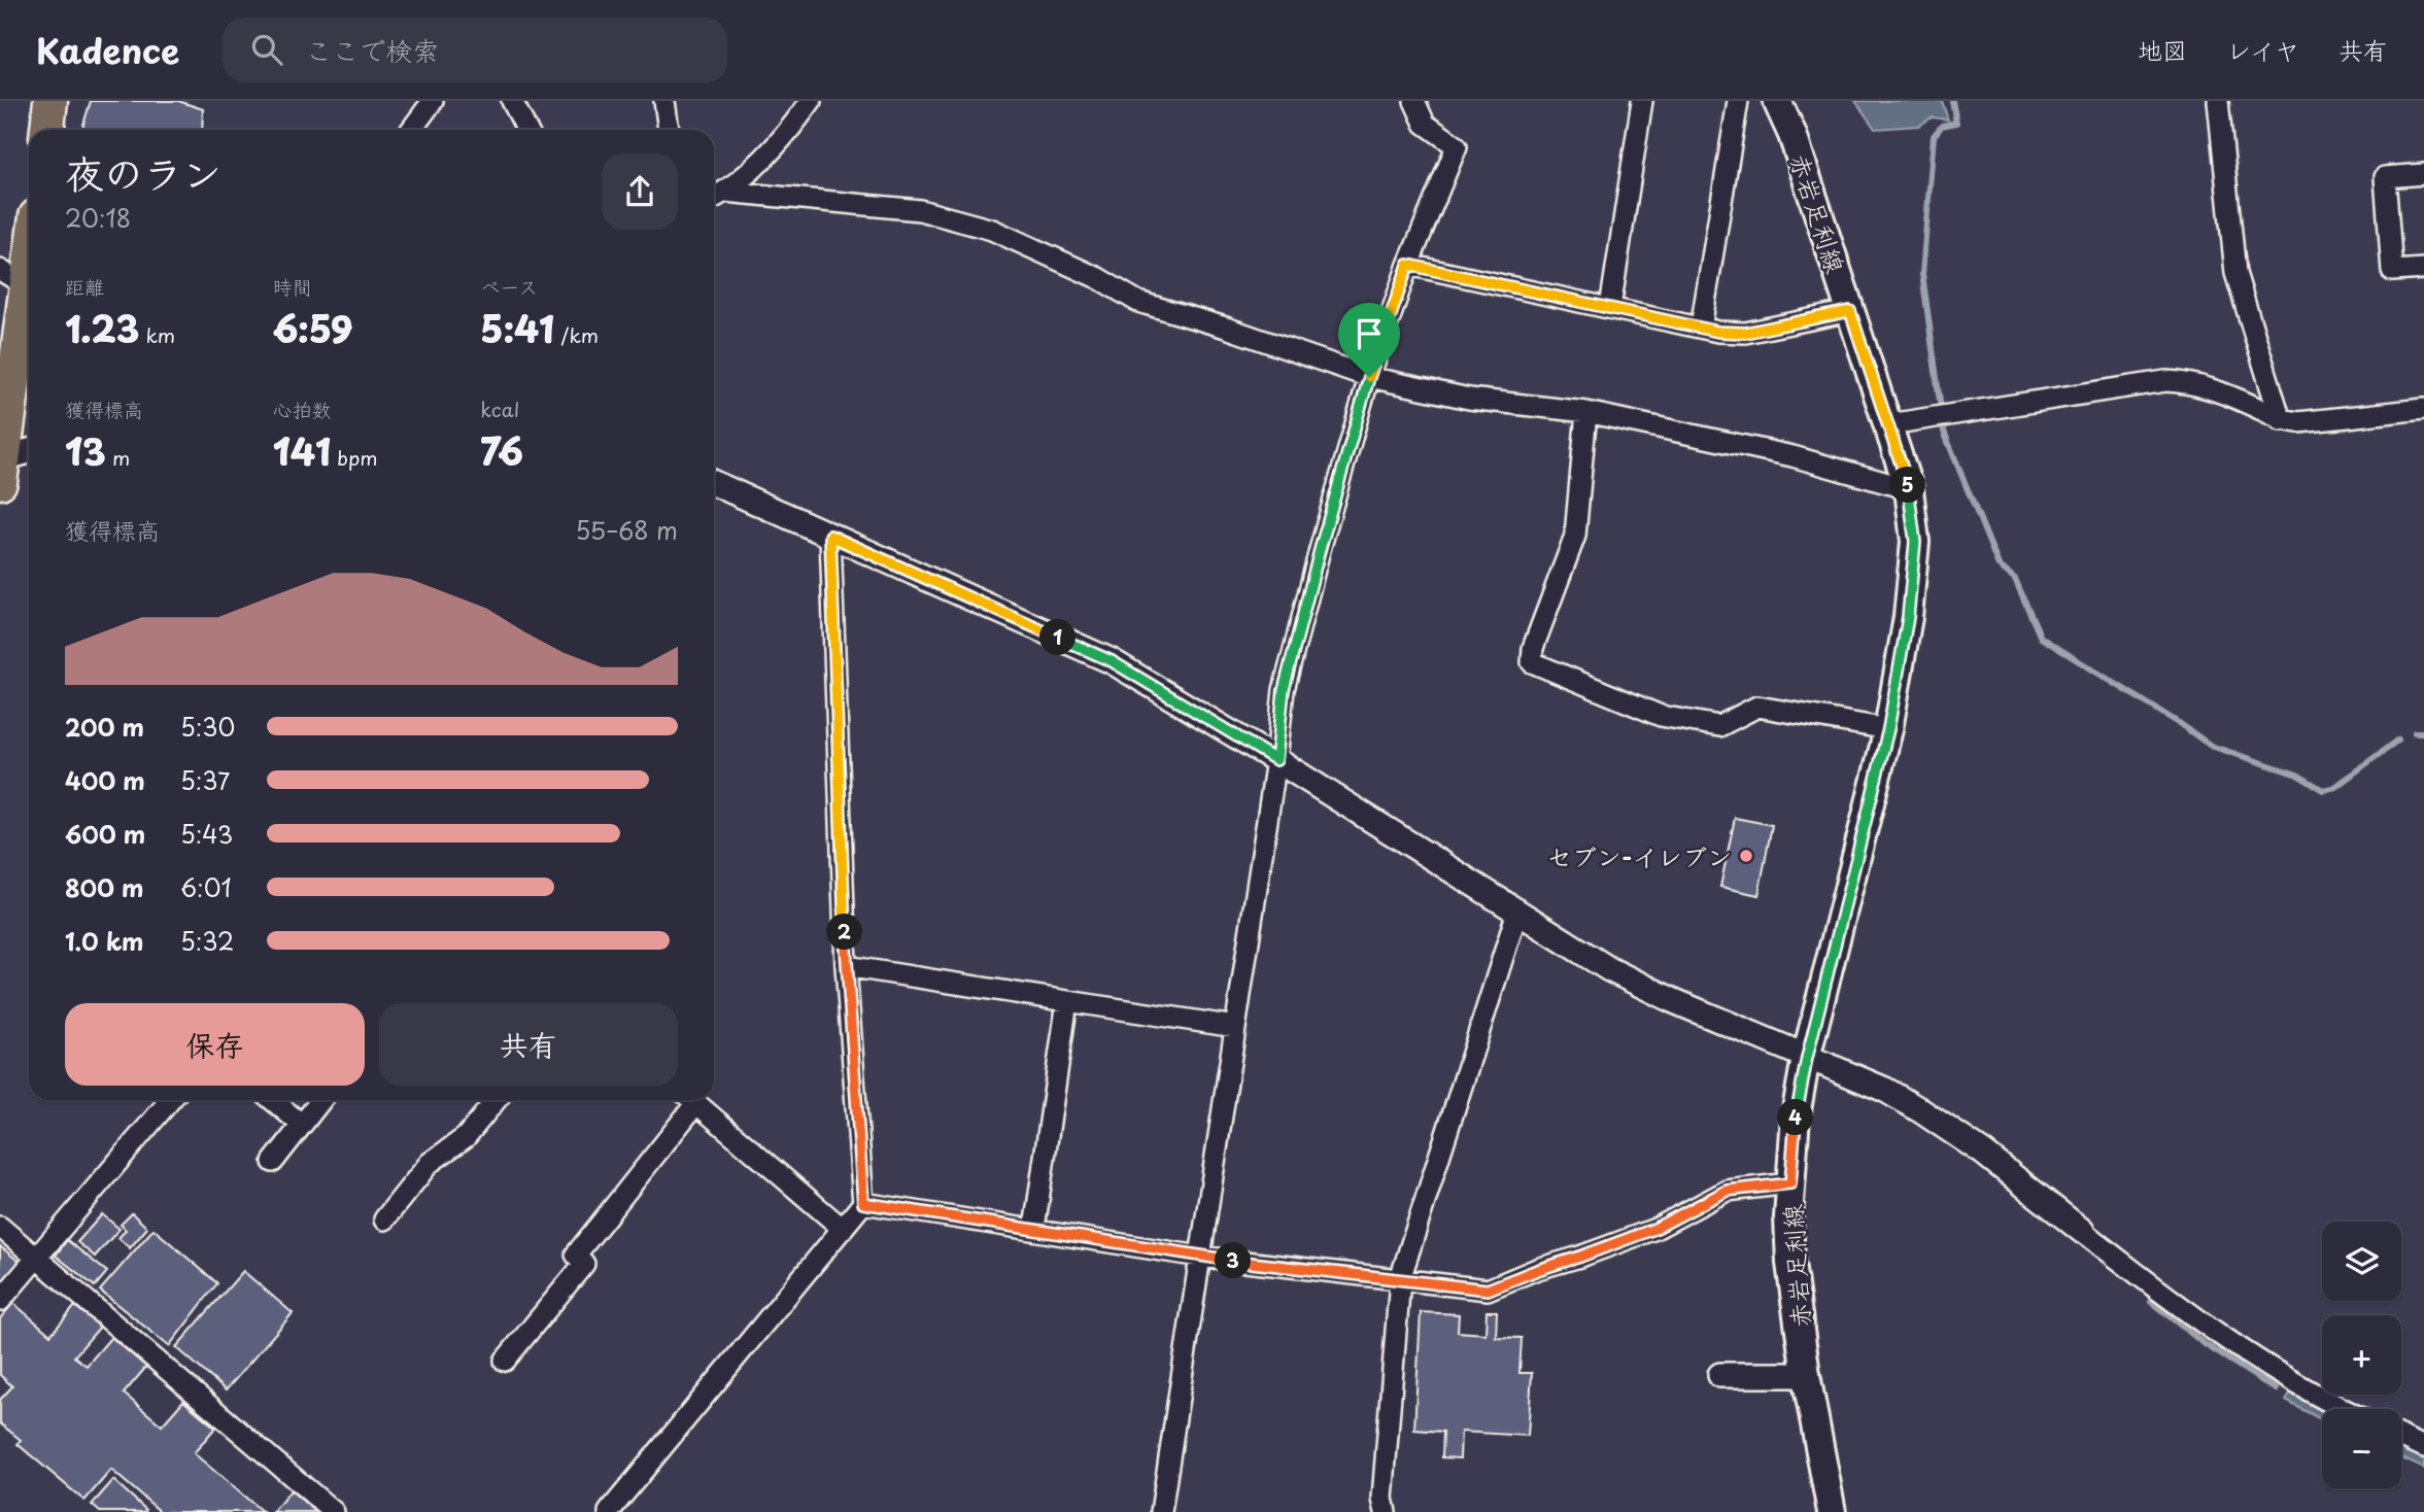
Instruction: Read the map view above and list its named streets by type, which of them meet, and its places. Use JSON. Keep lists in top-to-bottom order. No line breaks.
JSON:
{"streets":{"main road":["赤岩足利線"]},"places":["セブン-イレブン"],"page":{"header":"Kadence","search":"ここで検索","nav":["地図","レイヤ","共有"],"heading":["夜のラン","20:18"],"stats":[["距離","1.23 km"],["時間","6:59"],["ペース","5:41 /km"],["獲得標高","13 m"],["心拍数","141 bpm"],["kcal","76"]],"pins":["5","1","2","4","3"],"chart":["獲得標高","55–68 m"],"list":[{"name":"200 m","note":"5:30"},{"name":"400 m","note":"5:37"},{"name":"600 m","note":"5:43"},{"name":"800 m","note":"6:01"},{"name":"1.0 km","note":"5:32"}],"buttons":["保存","共有"],"map_buttons":["+","−"]}}
